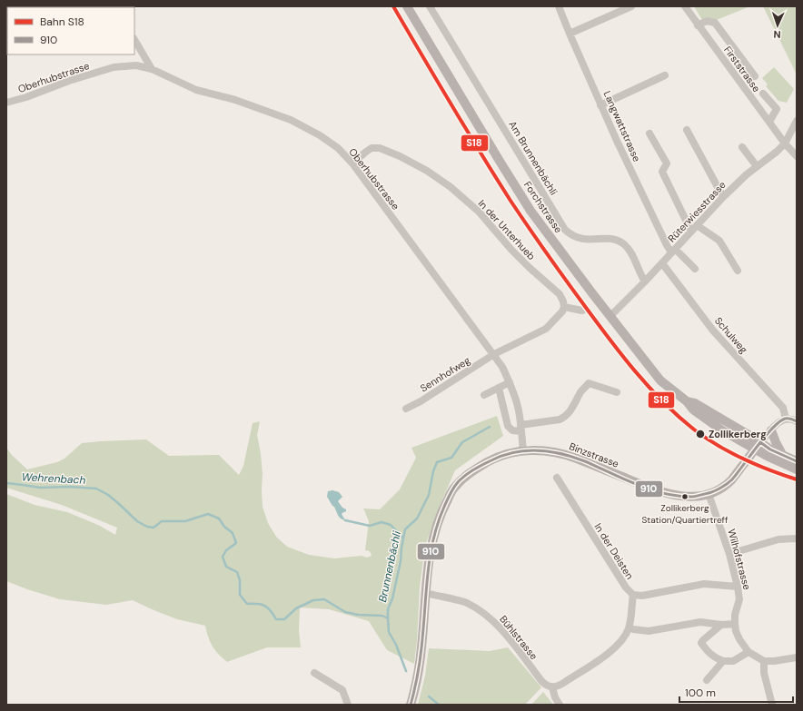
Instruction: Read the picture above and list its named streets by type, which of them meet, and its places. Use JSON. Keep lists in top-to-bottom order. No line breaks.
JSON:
{"streets":{"main road":["Forchstrasse","Binzstrasse"],"street":["Firststrasse","Oberhubstrasse","Langwattstrasse","Am Brunnenbächli","Rüterwiesstrasse","In der Unterhueb","Schulweg","Sennhofweg","In der Deisten","Wilhofstrasse","Bühlstrasse"]},"crossings":[["Firststrasse","Rüterwiesstrasse"],["Oberhubstrasse","In der Unterhueb"],["Oberhubstrasse","Sennhofweg"],["Oberhubstrasse","Binzstrasse"],["Langwattstrasse","Rüterwiesstrasse"],["Am Brunnenbächli","Rüterwiesstrasse"],["Forchstrasse","Rüterwiesstrasse"],["Forchstrasse","Binzstrasse"],["Rüterwiesstrasse","Schulweg"],["Binzstrasse","Wilhofstrasse"],["Binzstrasse","Bühlstrasse"]],"water":["Wehrenbach","Brunnenbächli"],"places":["Zollikerberg","Zollikerberg Station/Quartiertreff"],"lines":["rail line S18","transit line 910"],"legend":["Bahn S18","910"],"scale_bar":"100 m","north":"bottom"}
